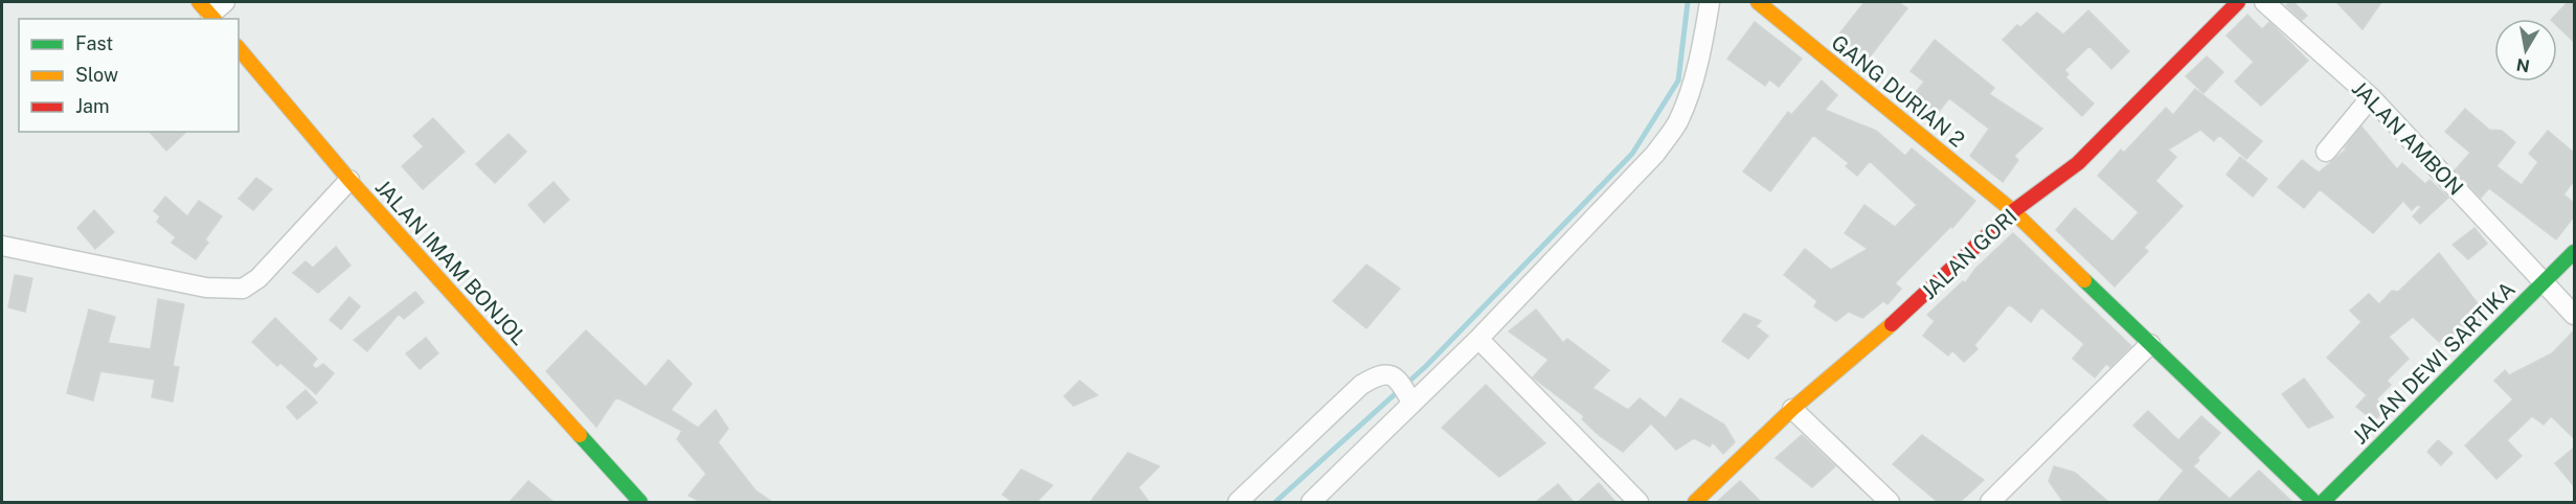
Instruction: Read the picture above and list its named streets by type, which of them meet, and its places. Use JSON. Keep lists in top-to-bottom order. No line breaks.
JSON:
{"streets":{"street":["GANG DURIAN 2","JALAN AMBON","JALAN GORI","JALAN IMAM BONJOL","JALAN DEWI SARTIKA"]},"crossings":[["GANG DURIAN 2","JALAN GORI"],["JALAN AMBON","JALAN DEWI SARTIKA"]],"legend":["Fast","Slow","Jam"],"north":"bottom"}
